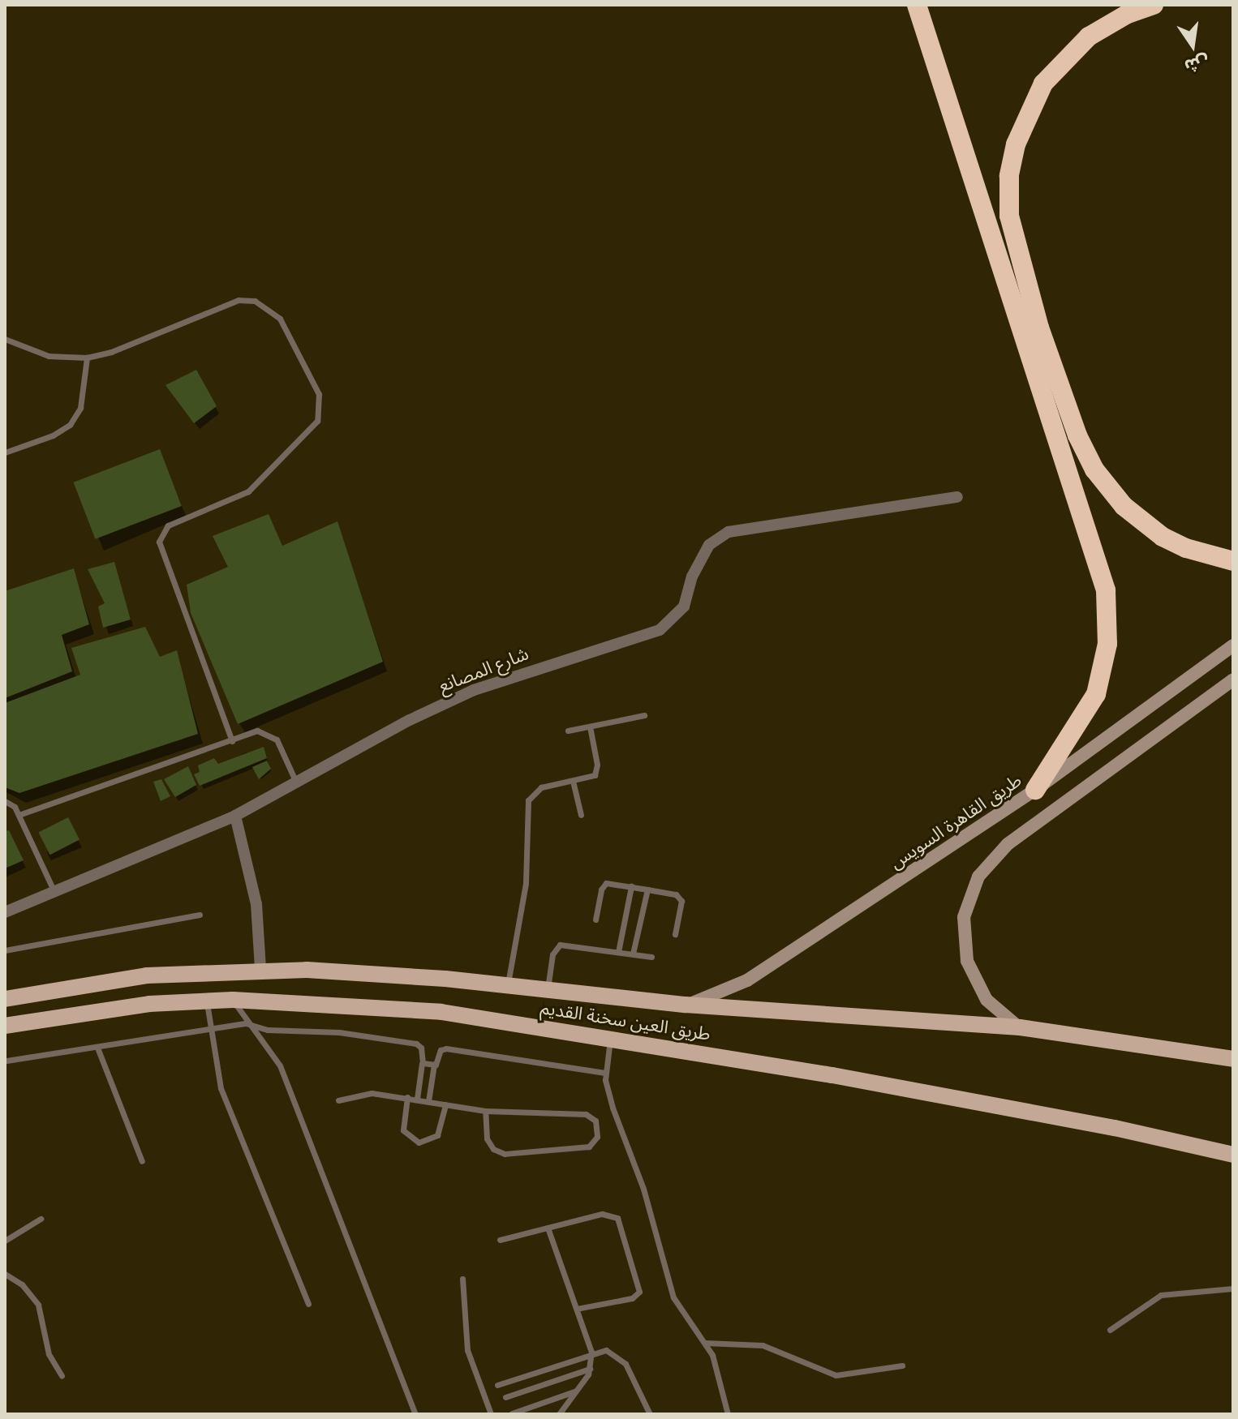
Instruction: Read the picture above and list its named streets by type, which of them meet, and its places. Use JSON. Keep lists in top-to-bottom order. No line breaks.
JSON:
{"streets":{"main road":["طريق القاهرة السويس","طريق العين سخنة القديم"],"street":["شارع المصانع"]},"crossings":[["طريق القاهرة السويس","طريق العين سخنة القديم"]],"north":"bottom"}
